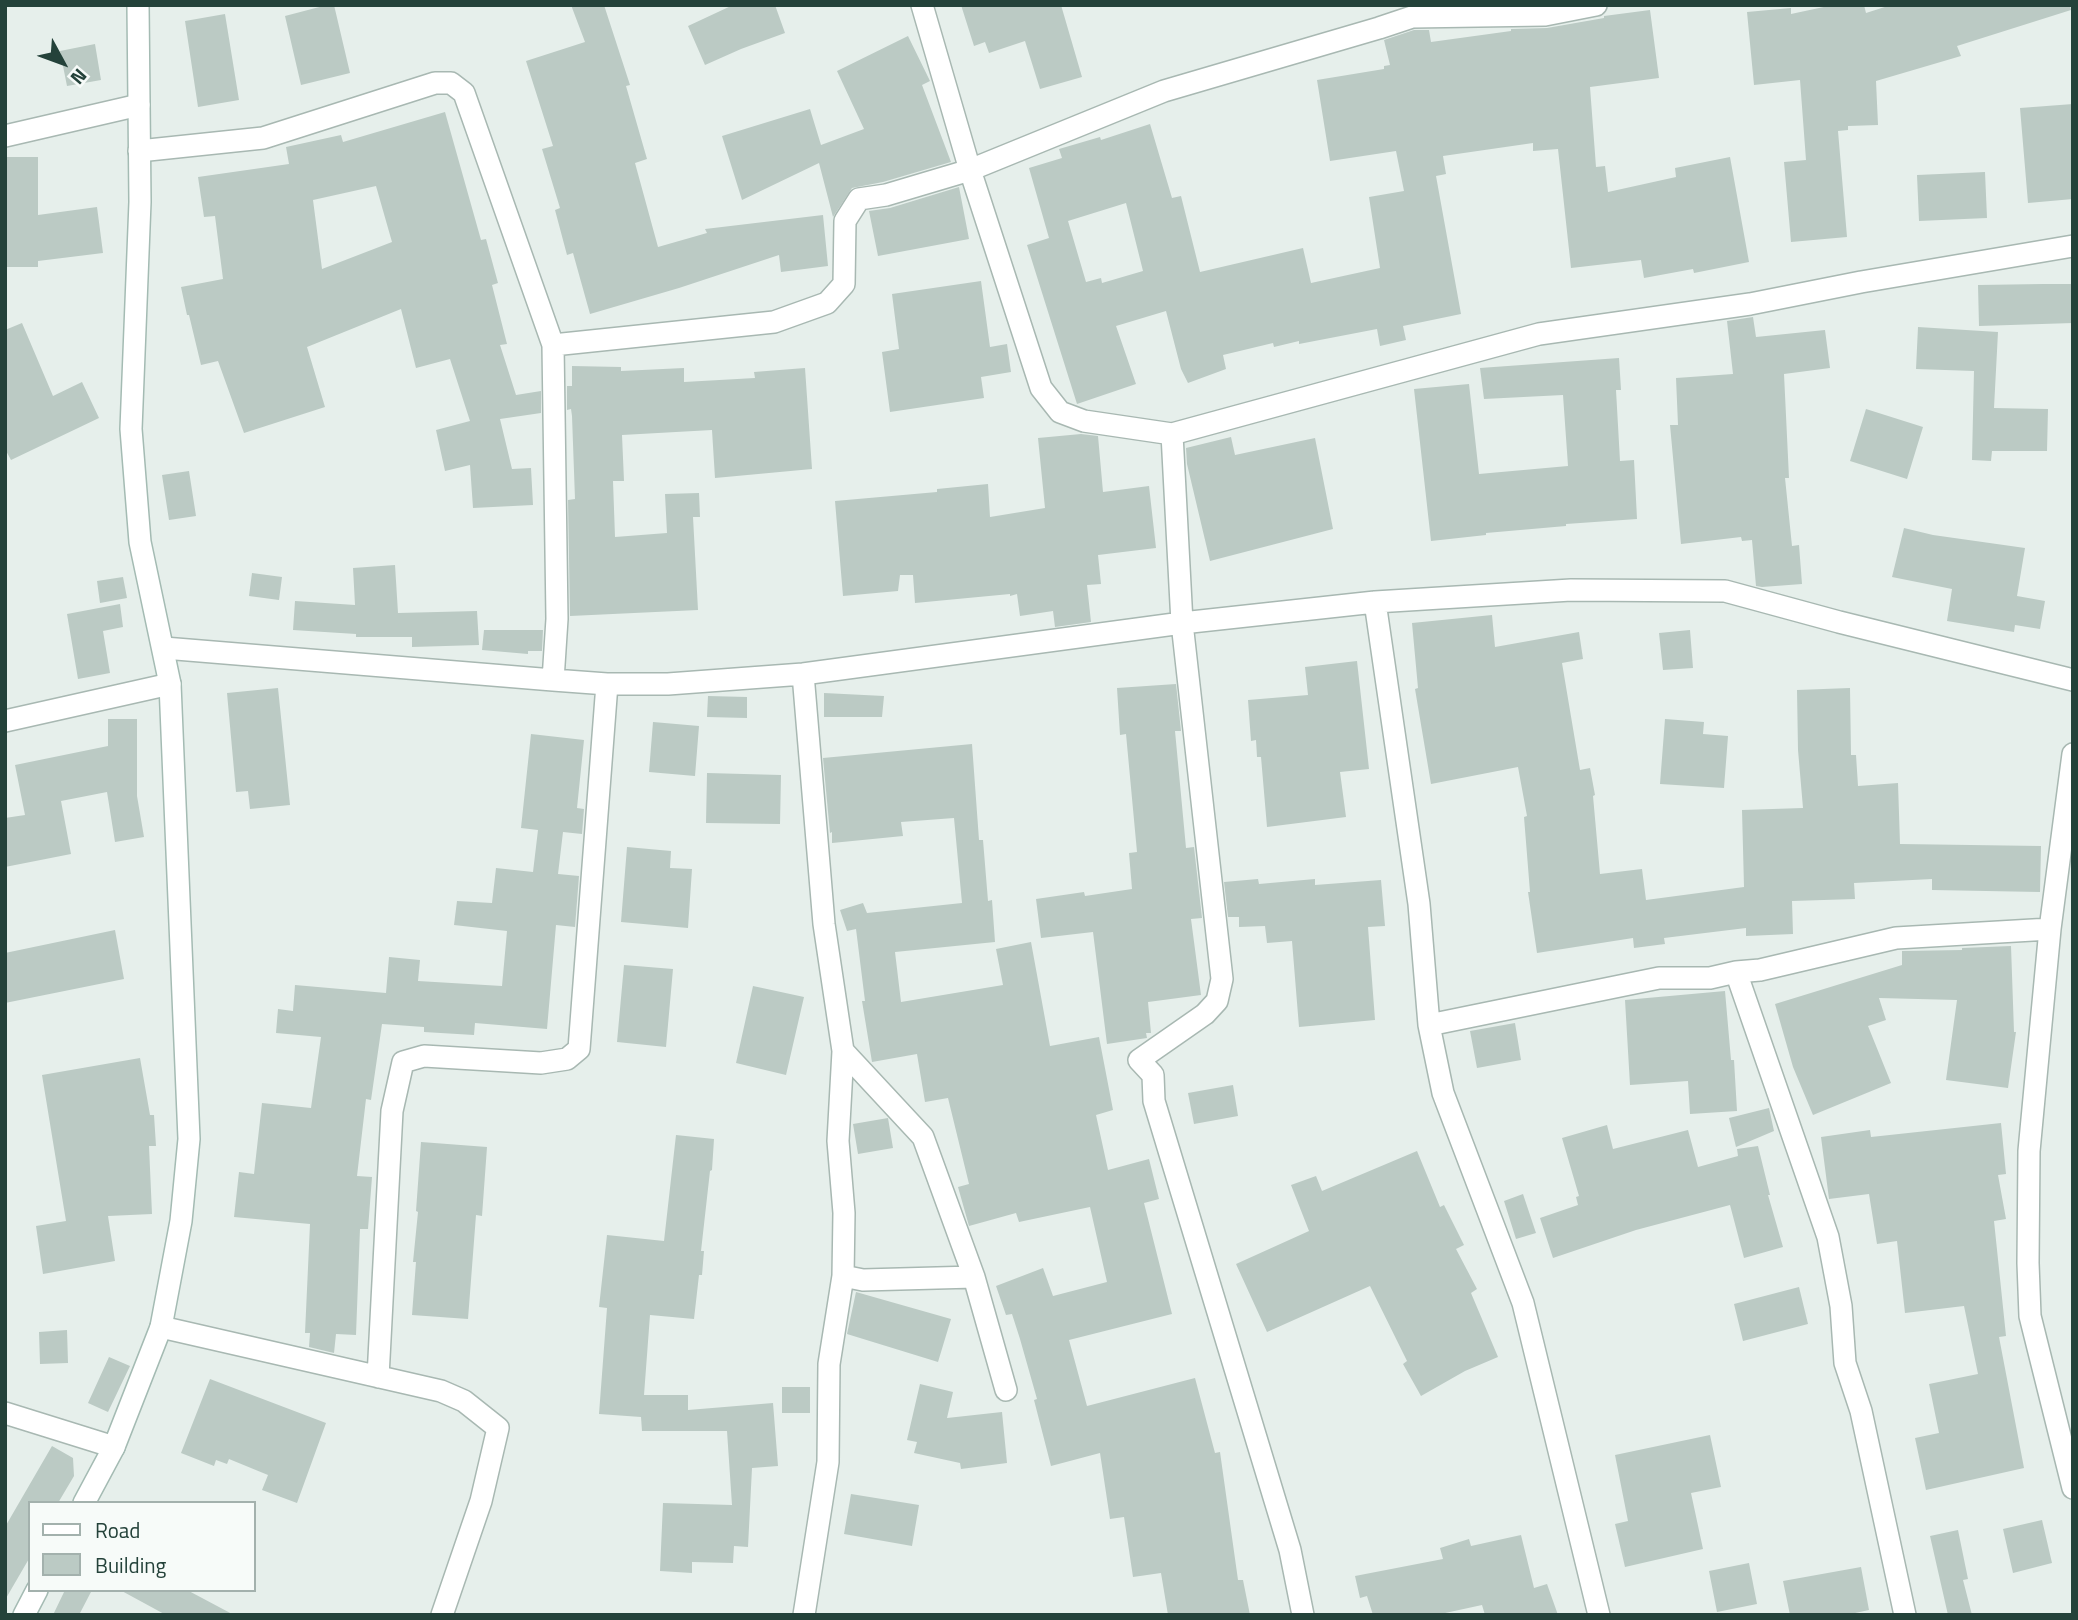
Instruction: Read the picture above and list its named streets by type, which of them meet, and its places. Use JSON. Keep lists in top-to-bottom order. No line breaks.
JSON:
{"legend":["Road","Building"],"north":"bottom right"}
